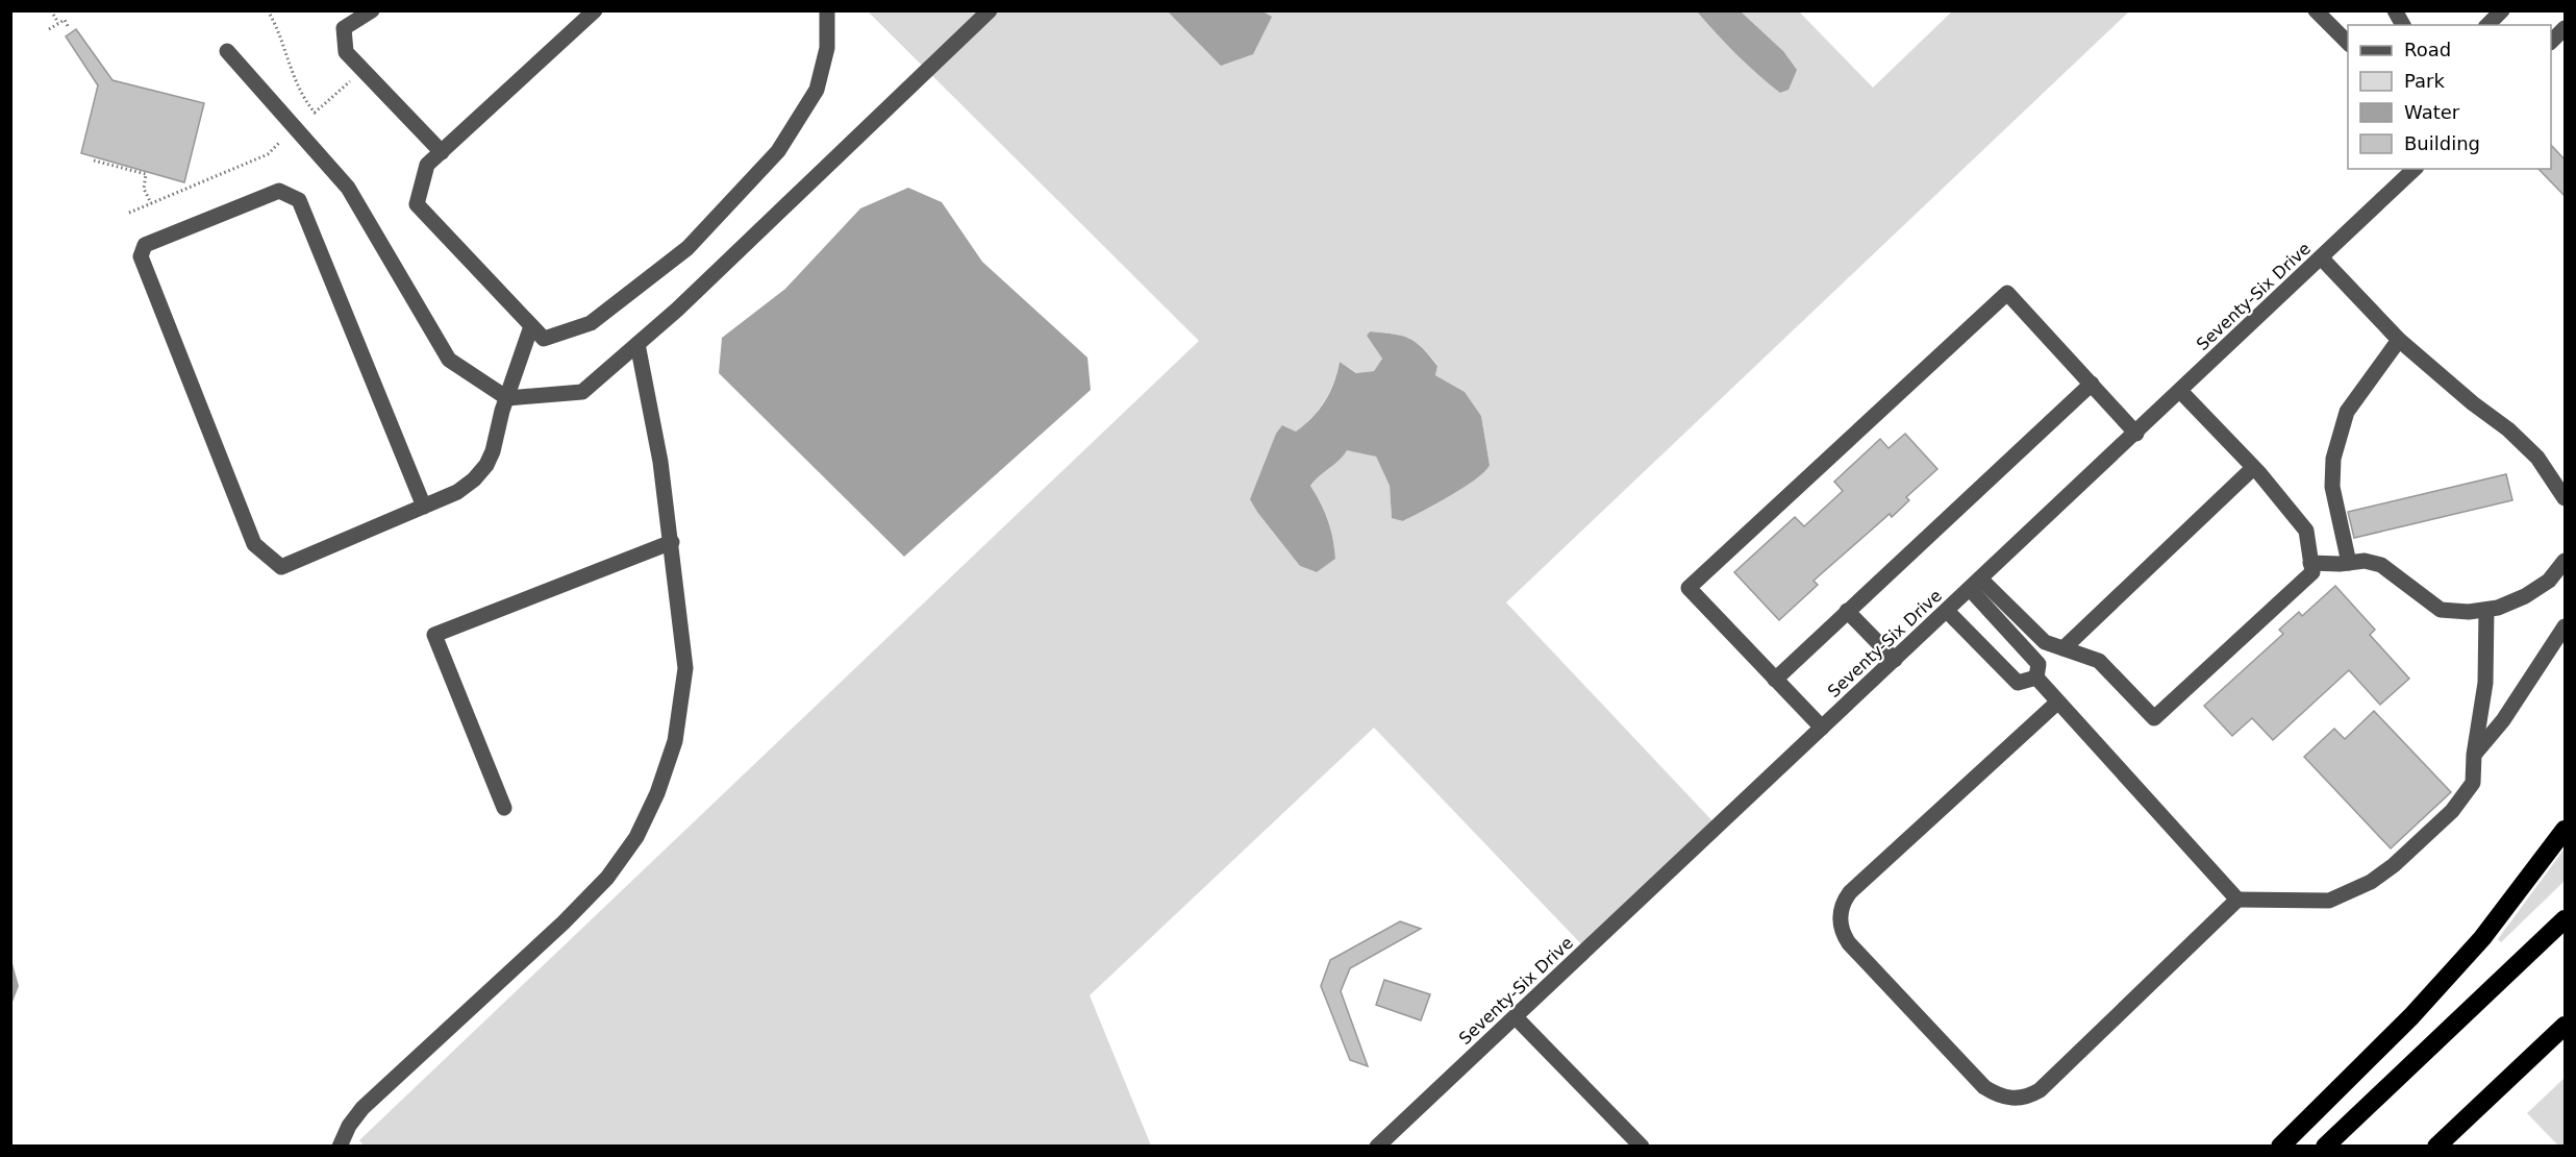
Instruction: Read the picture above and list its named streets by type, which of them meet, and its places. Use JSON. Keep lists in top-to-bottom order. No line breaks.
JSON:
{"streets":{"street":["Seventy-Six Drive"]},"legend":["Road","Park","Water","Building"]}
